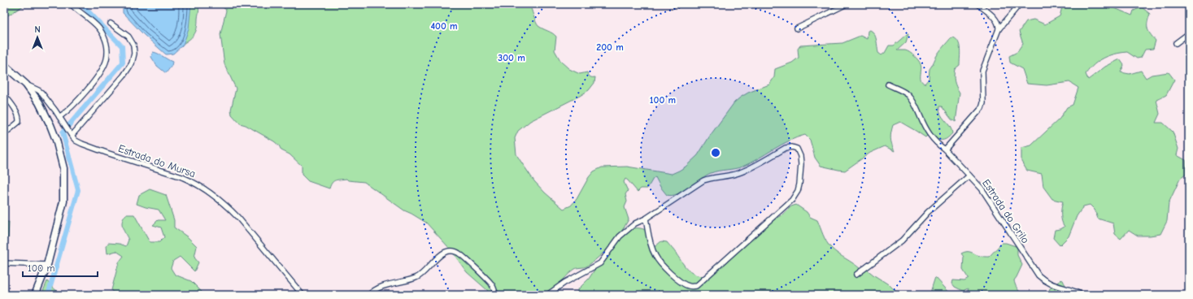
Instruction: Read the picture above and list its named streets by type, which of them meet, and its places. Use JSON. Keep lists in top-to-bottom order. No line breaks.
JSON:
{"streets":{"street":["Estrada do Mursa","Estrada do Grilo"]},"scale_bar":"100 m","north":"top","rings":["400 m","200 m","300 m","100 m"]}
